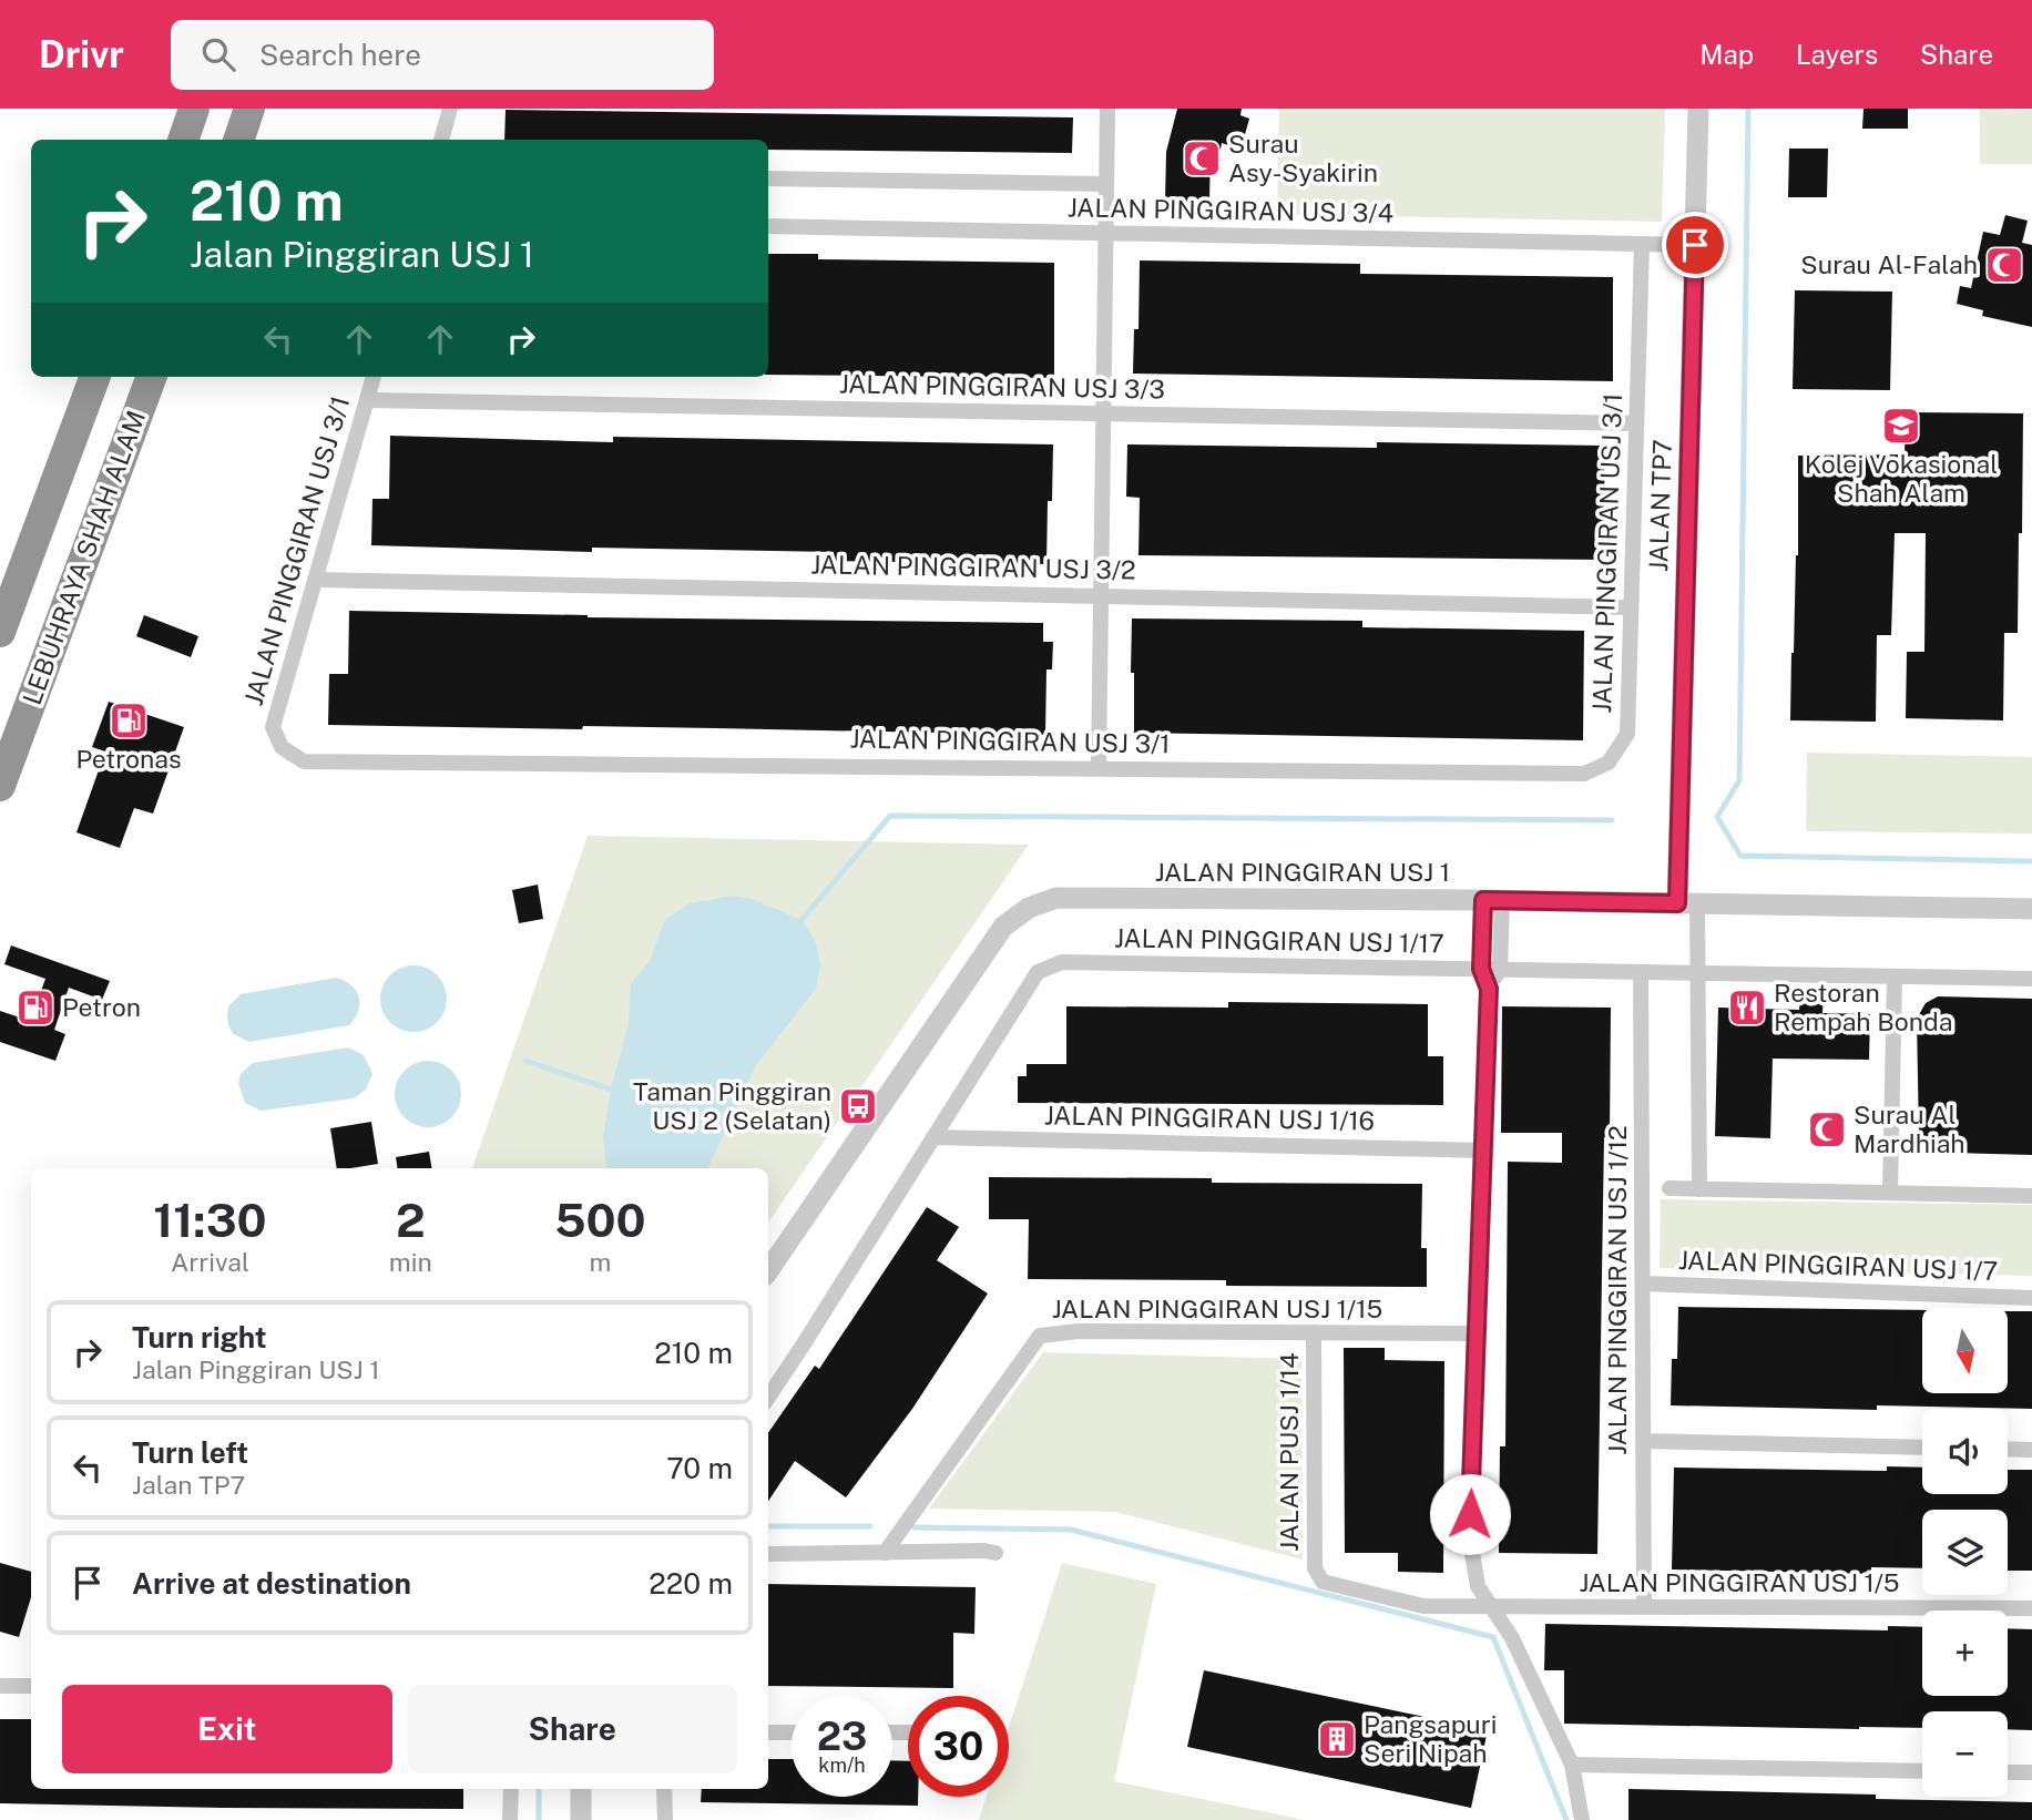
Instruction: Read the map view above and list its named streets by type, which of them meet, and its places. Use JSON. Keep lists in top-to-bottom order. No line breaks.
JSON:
{"streets":{"highway":["LEBUHRAYA SHAH ALAM"],"street":["JALAN PINGGIRAN USJ 3/4","JALAN PINGGIRAN USJ 3/3","JALAN TP7","JALAN PINGGIRAN USJ 3/1","JALAN PINGGIRAN USJ 3/2","JALAN PINGGIRAN USJ 1","JALAN PINGGIRAN USJ 1/17","JALAN PINGGIRAN USJ 1/16","JALAN PINGGIRAN USJ 1/7","JALAN PINGGIRAN USJ 1/12","JALAN PINGGIRAN USJ 1/15","JALAN PUSJ 1/14","JALAN PINGGIRAN USJ 1/5"]},"crossings":[["JALAN PINGGIRAN USJ 3/4","JALAN TP7"],["JALAN PINGGIRAN USJ 3/4","JALAN PINGGIRAN USJ 3/1"],["JALAN PINGGIRAN USJ 3/3","JALAN PINGGIRAN USJ 3/1"],["JALAN TP7","JALAN PINGGIRAN USJ 1"],["JALAN PINGGIRAN USJ 3/1","JALAN PINGGIRAN USJ 3/2"],["JALAN PINGGIRAN USJ 1/17","JALAN PINGGIRAN USJ 1/16"],["JALAN PINGGIRAN USJ 1/17","JALAN PINGGIRAN USJ 1/12"],["JALAN PINGGIRAN USJ 1/7","JALAN PINGGIRAN USJ 1/12"],["JALAN PINGGIRAN USJ 1/12","JALAN PINGGIRAN USJ 1/5"],["JALAN PINGGIRAN USJ 1/15","JALAN PUSJ 1/14"],["JALAN PUSJ 1/14","JALAN PINGGIRAN USJ 1/5"]],"places":{"mosque":["Surau Asy-Syakirin","Surau Al-Falah","Surau Al Mardhiah"],"school or university":["Kolej Vokasional Shah Alam"],"fuel station":["Petronas","Petron"],"restaurant":["Restoran Rempah Bonda"],"bus stop":["Taman Pinggiran USJ 2 (Selatan)"],"building":["Pangsapuri Seri Nipah"]},"north":"bottom","page":{"header":"Drivr","search":"Search here","nav":["Map","Layers","Share"],"turn":["210 m","Jalan Pinggiran USJ 1"],"eta":["11:30","Arrival","2","min","500","m"],"list":[{"name":"Turn right","note":"Jalan Pinggiran USJ 1","value":"210 m"},{"name":"Turn left","note":"Jalan TP7","value":"70 m"},{"name":"Arrive at destination","value":"220 m"}],"map_buttons":["+","−"],"buttons":["Exit","Share"],"speed":"23 km/h","limit":"30"}}
